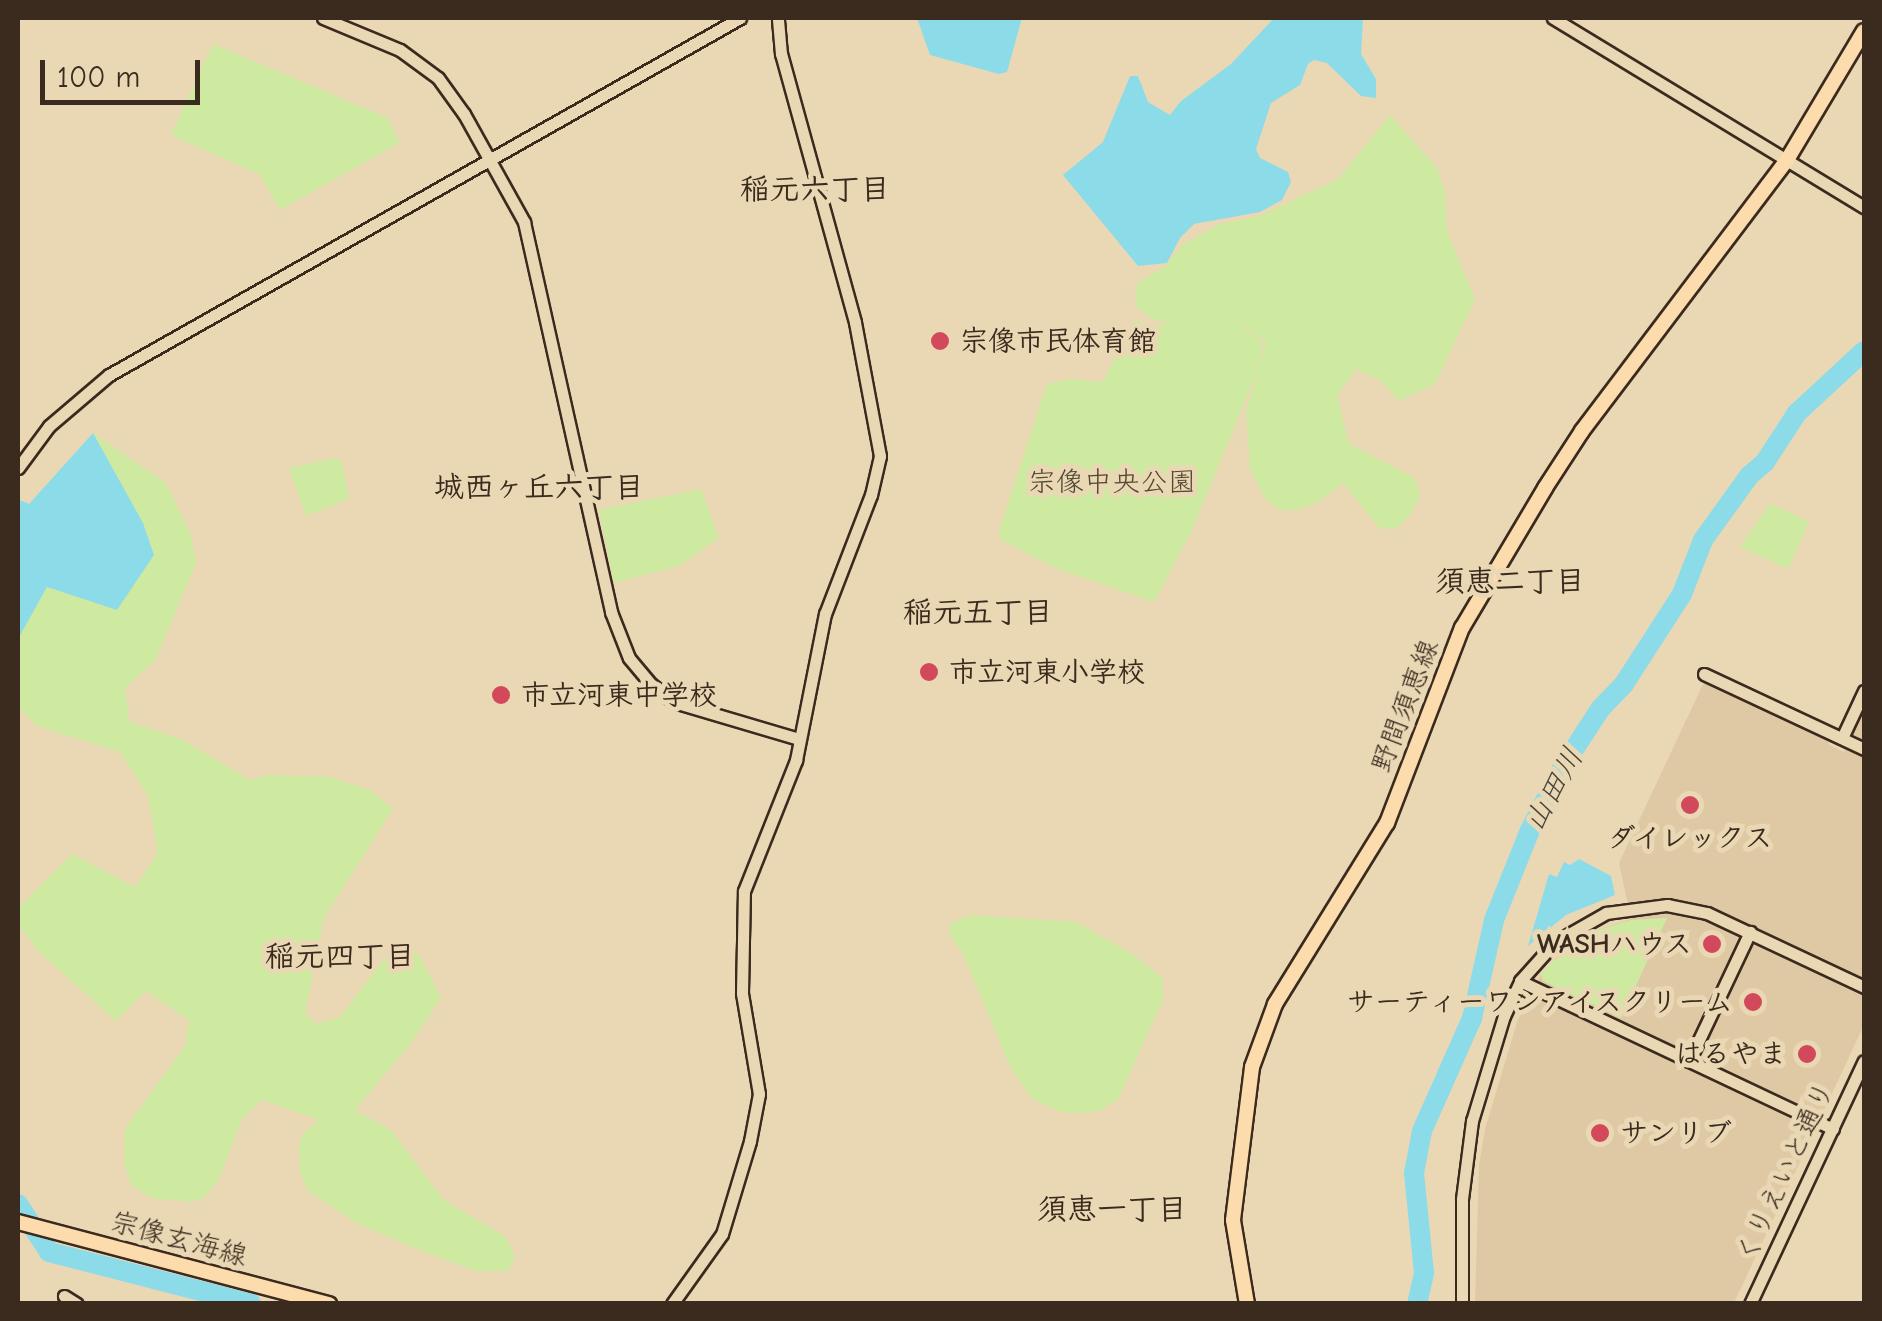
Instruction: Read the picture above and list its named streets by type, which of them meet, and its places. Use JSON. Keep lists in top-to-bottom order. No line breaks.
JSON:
{"streets":{"main road":["野間須恵線","宗像玄海線"],"street":["くりえいと通り"]},"districts":["稲元六丁目","城西ヶ丘六丁目","須恵二丁目","稲元五丁目","稲元四丁目","須恵一丁目"],"water":["山田川"],"parks":["宗像中央公園"],"places":["宗像市民体育館","市立河東小学校","市立河東中学校","ダイレックス","WASHハウス","サーティーワンアイスクリーム","はるやま","サンリブ"],"scale_bar":"100 m"}
